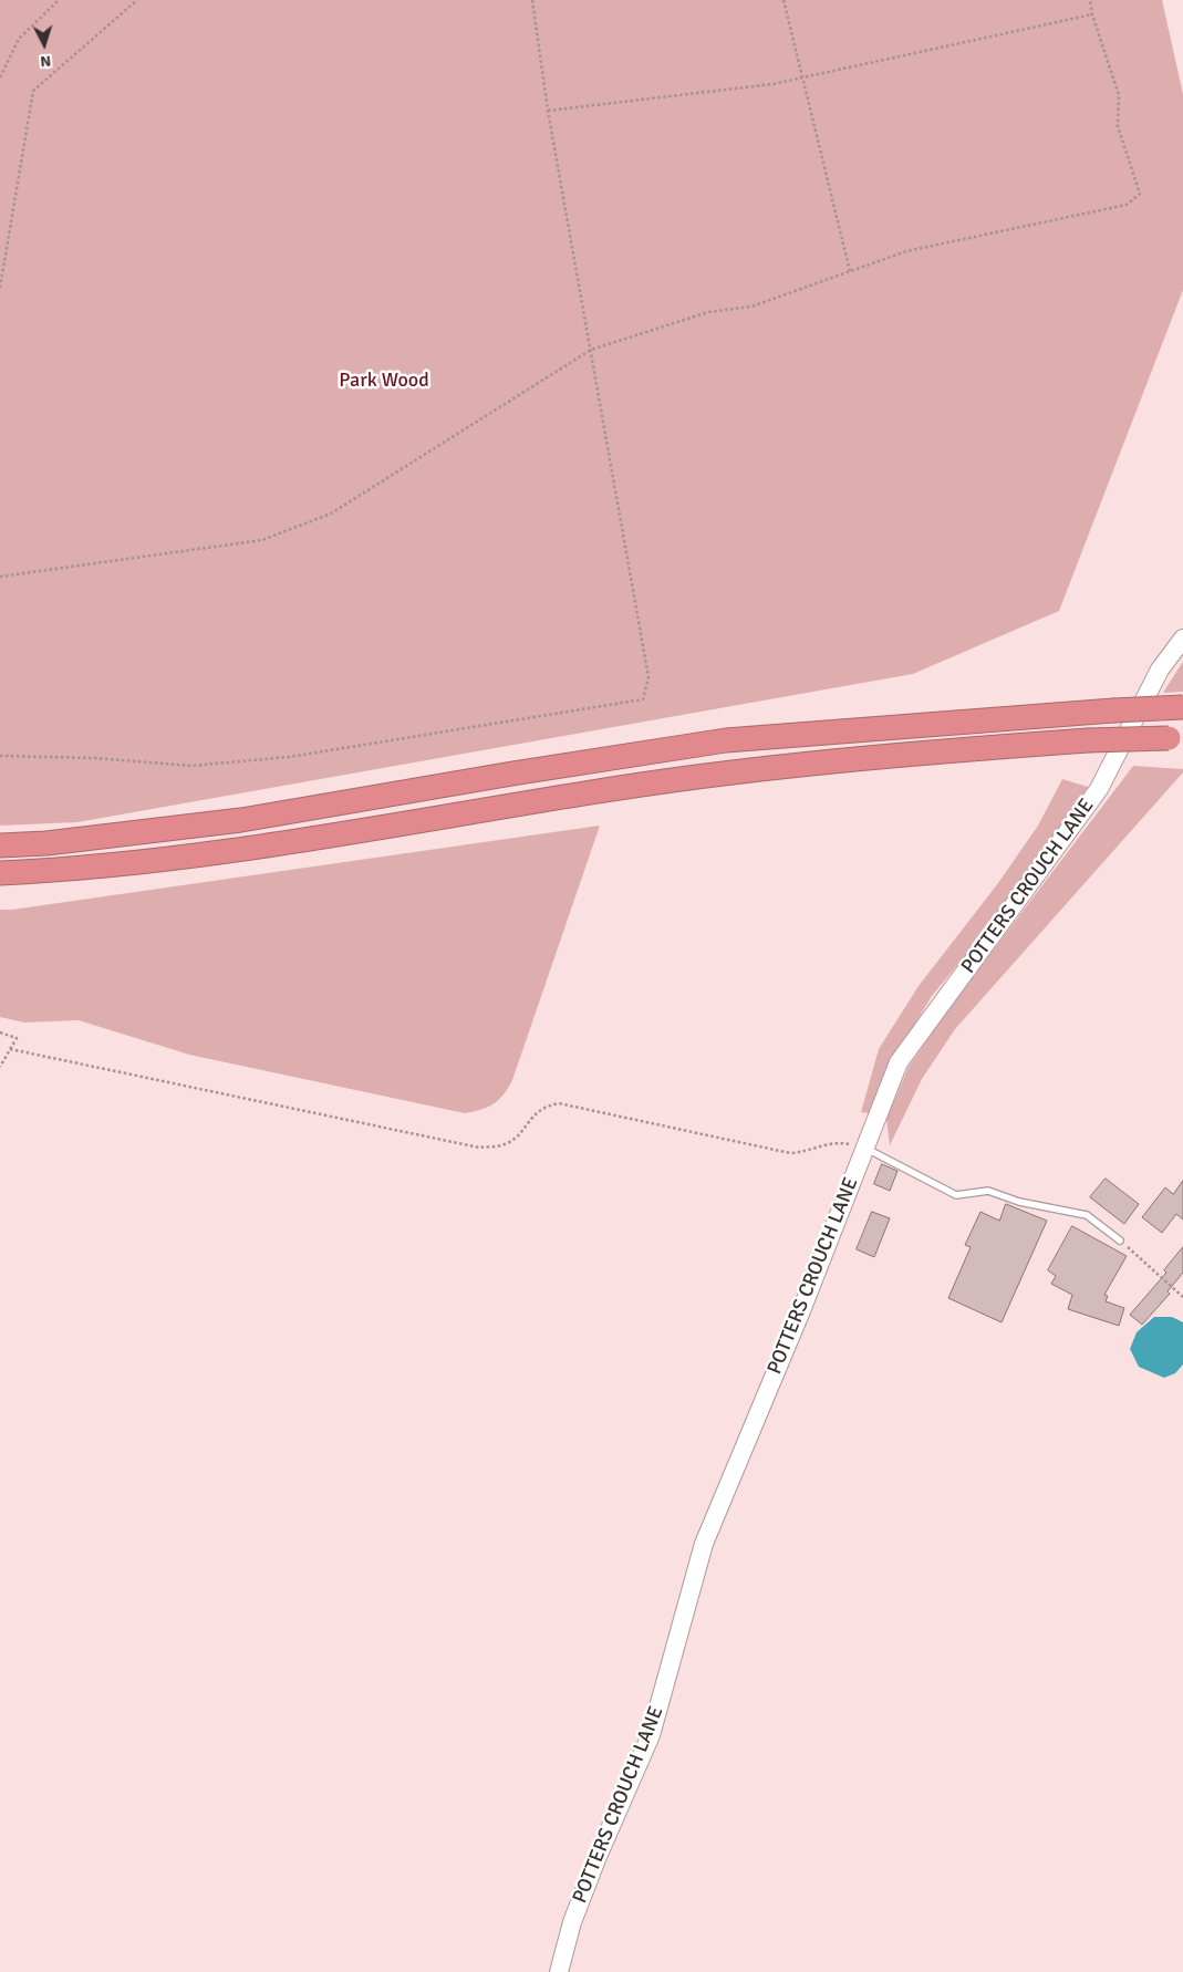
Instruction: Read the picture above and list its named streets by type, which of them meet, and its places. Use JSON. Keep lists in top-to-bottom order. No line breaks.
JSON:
{"streets":{"street":["POTTERS CROUCH LANE"]},"parks":["Park Wood"],"north":"bottom"}
